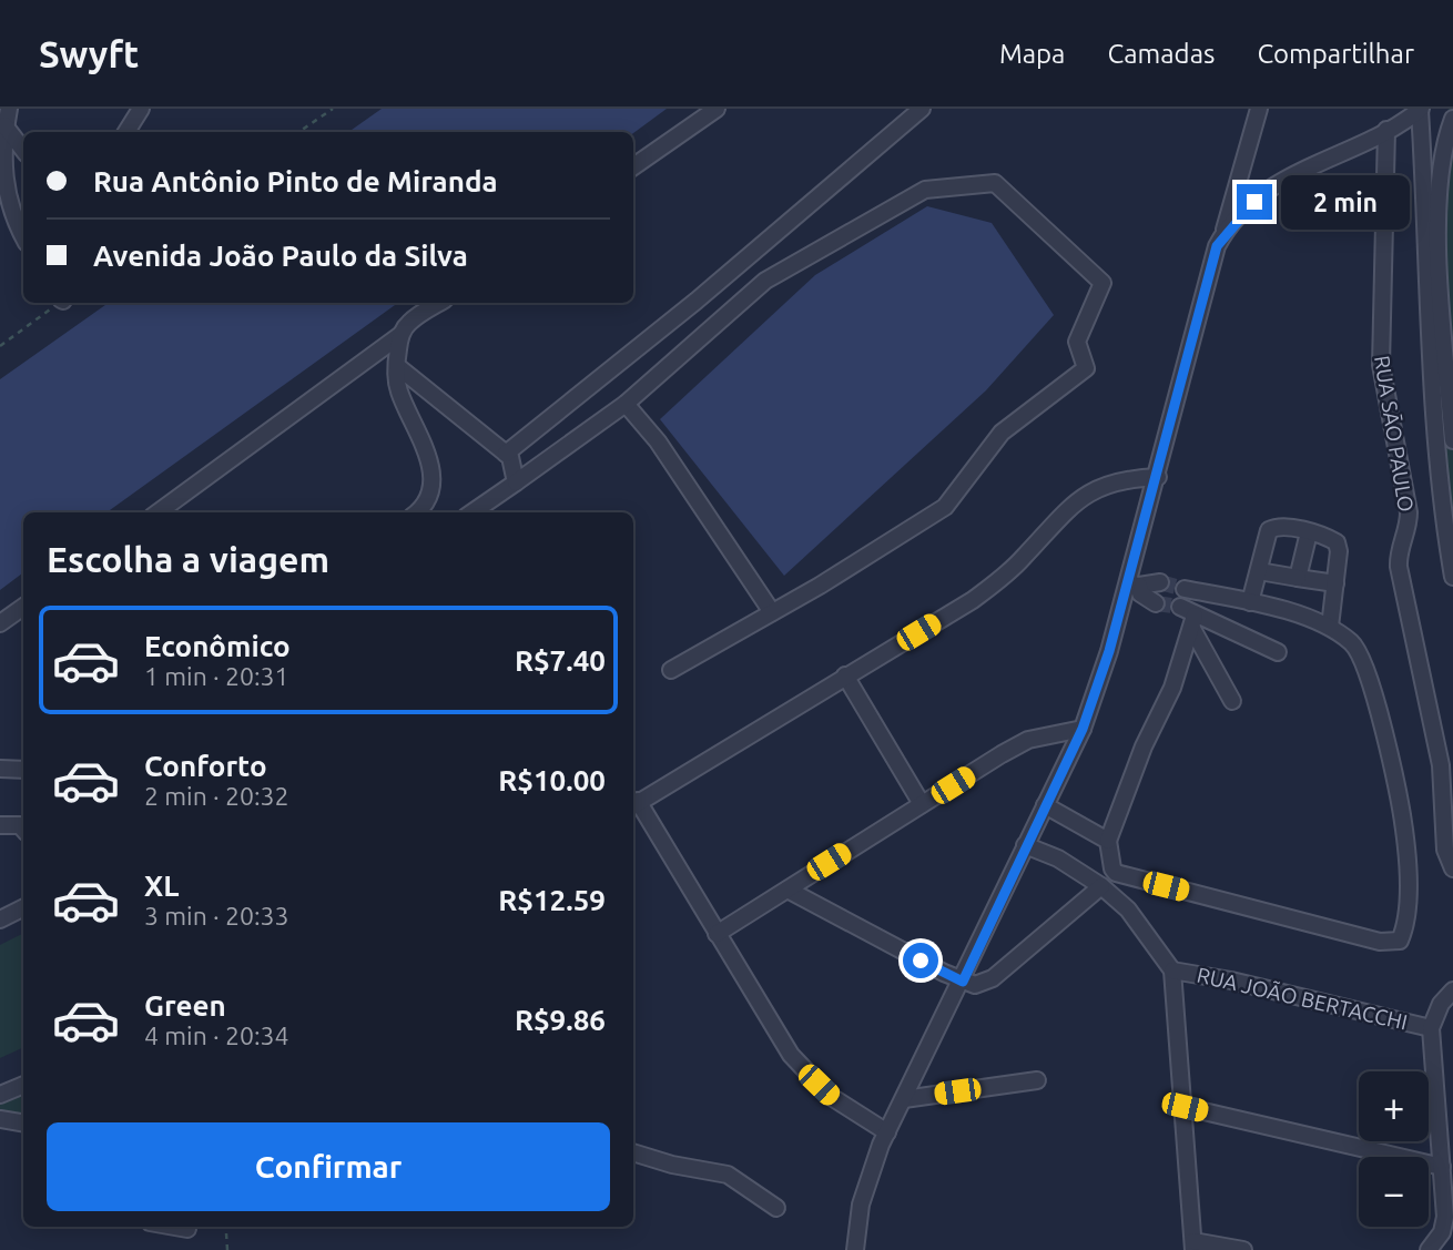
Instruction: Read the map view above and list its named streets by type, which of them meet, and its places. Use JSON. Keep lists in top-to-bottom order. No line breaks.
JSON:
{"streets":{"street":["RUA SĀO PAULO","RUA JOÃO BERTACCHI"]},"page":{"header":"Swyft","nav":["Mapa","Camadas","Compartilhar"],"banner":["Rua Antônio Pinto de Miranda","Avenida João Paulo da Silva"],"bubble":"2 min","heading":"Escolha a viagem","list":[{"name":"Econômico","note":"1 min · 20:31","value":"R$7.40"},{"name":"Conforto","note":"2 min · 20:32","value":"R$10.00"},{"name":"XL","note":"3 min · 20:33","value":"R$12.59"},{"name":"Green","note":"4 min · 20:34","value":"R$9.86"}],"map_buttons":["+","−"],"buttons":"Confirmar"}}
